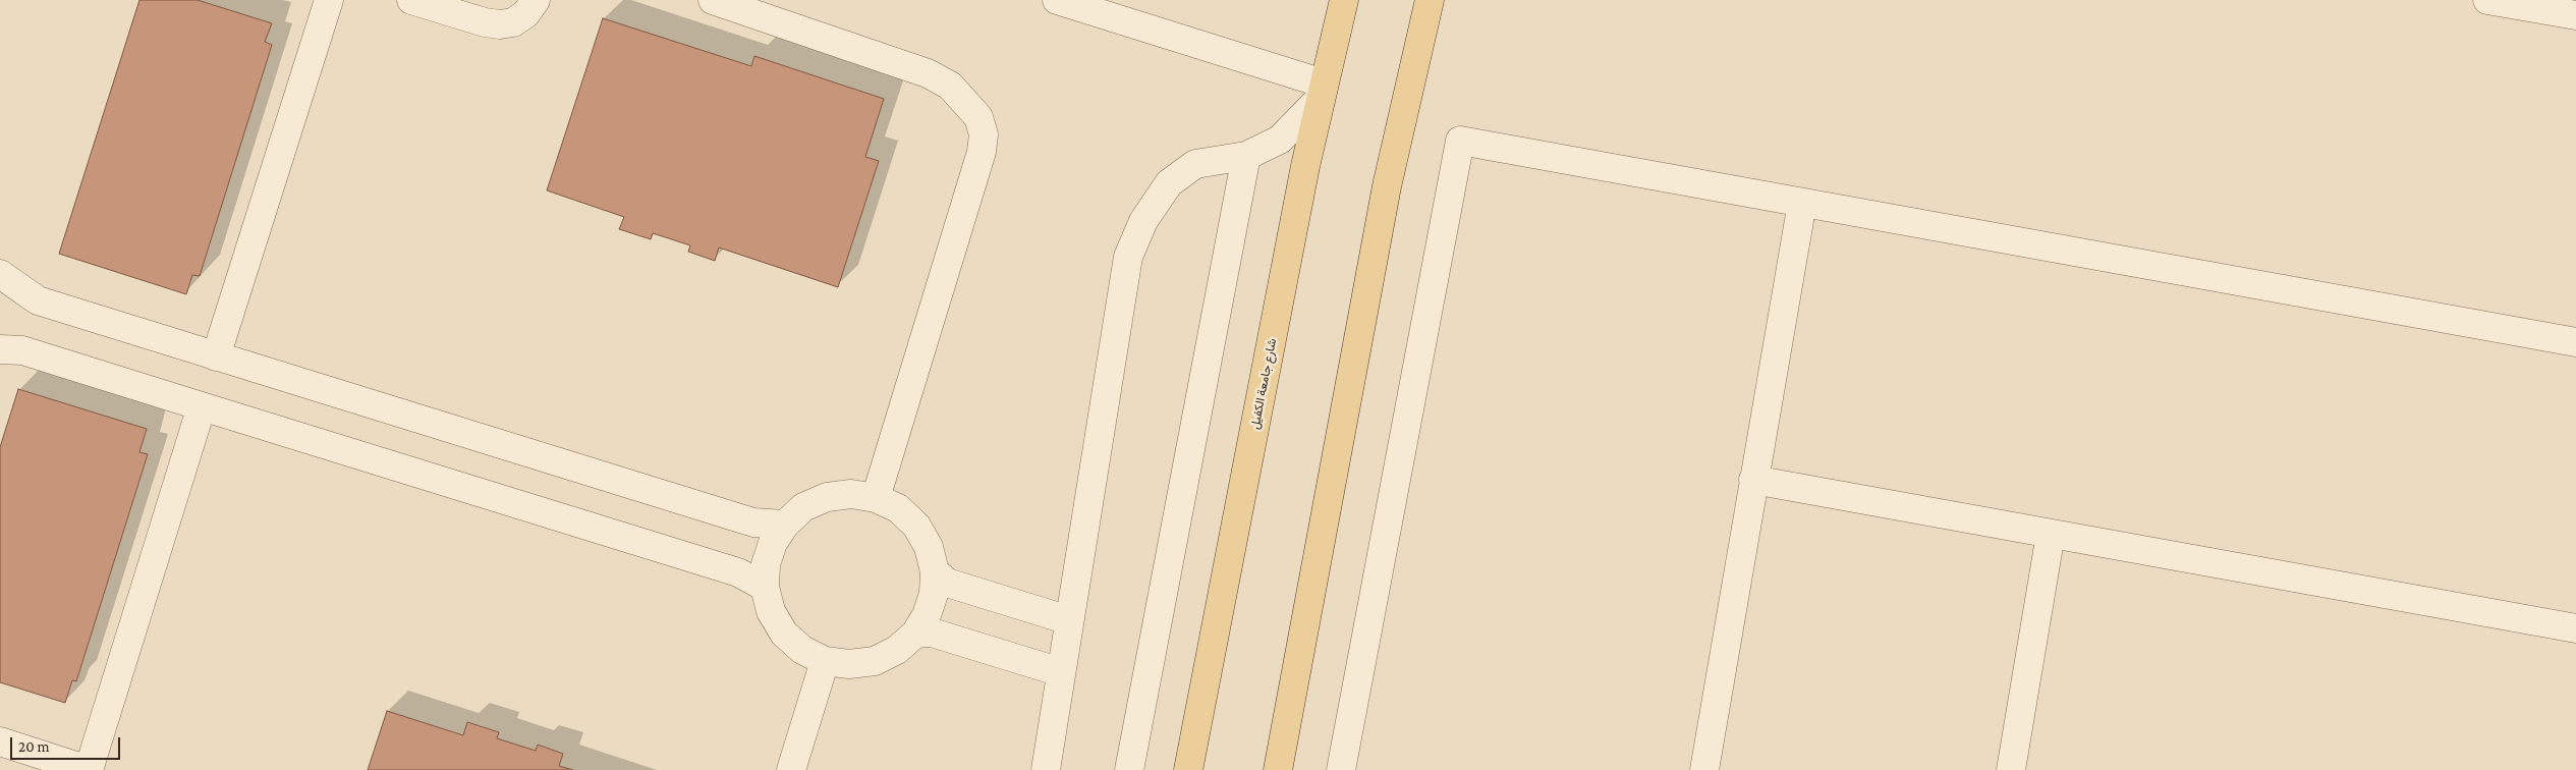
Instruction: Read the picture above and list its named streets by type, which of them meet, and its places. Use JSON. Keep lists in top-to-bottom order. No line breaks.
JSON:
{"streets":{"main road":["شارع جامعة الكفيل"]},"scale_bar":"20 m"}
